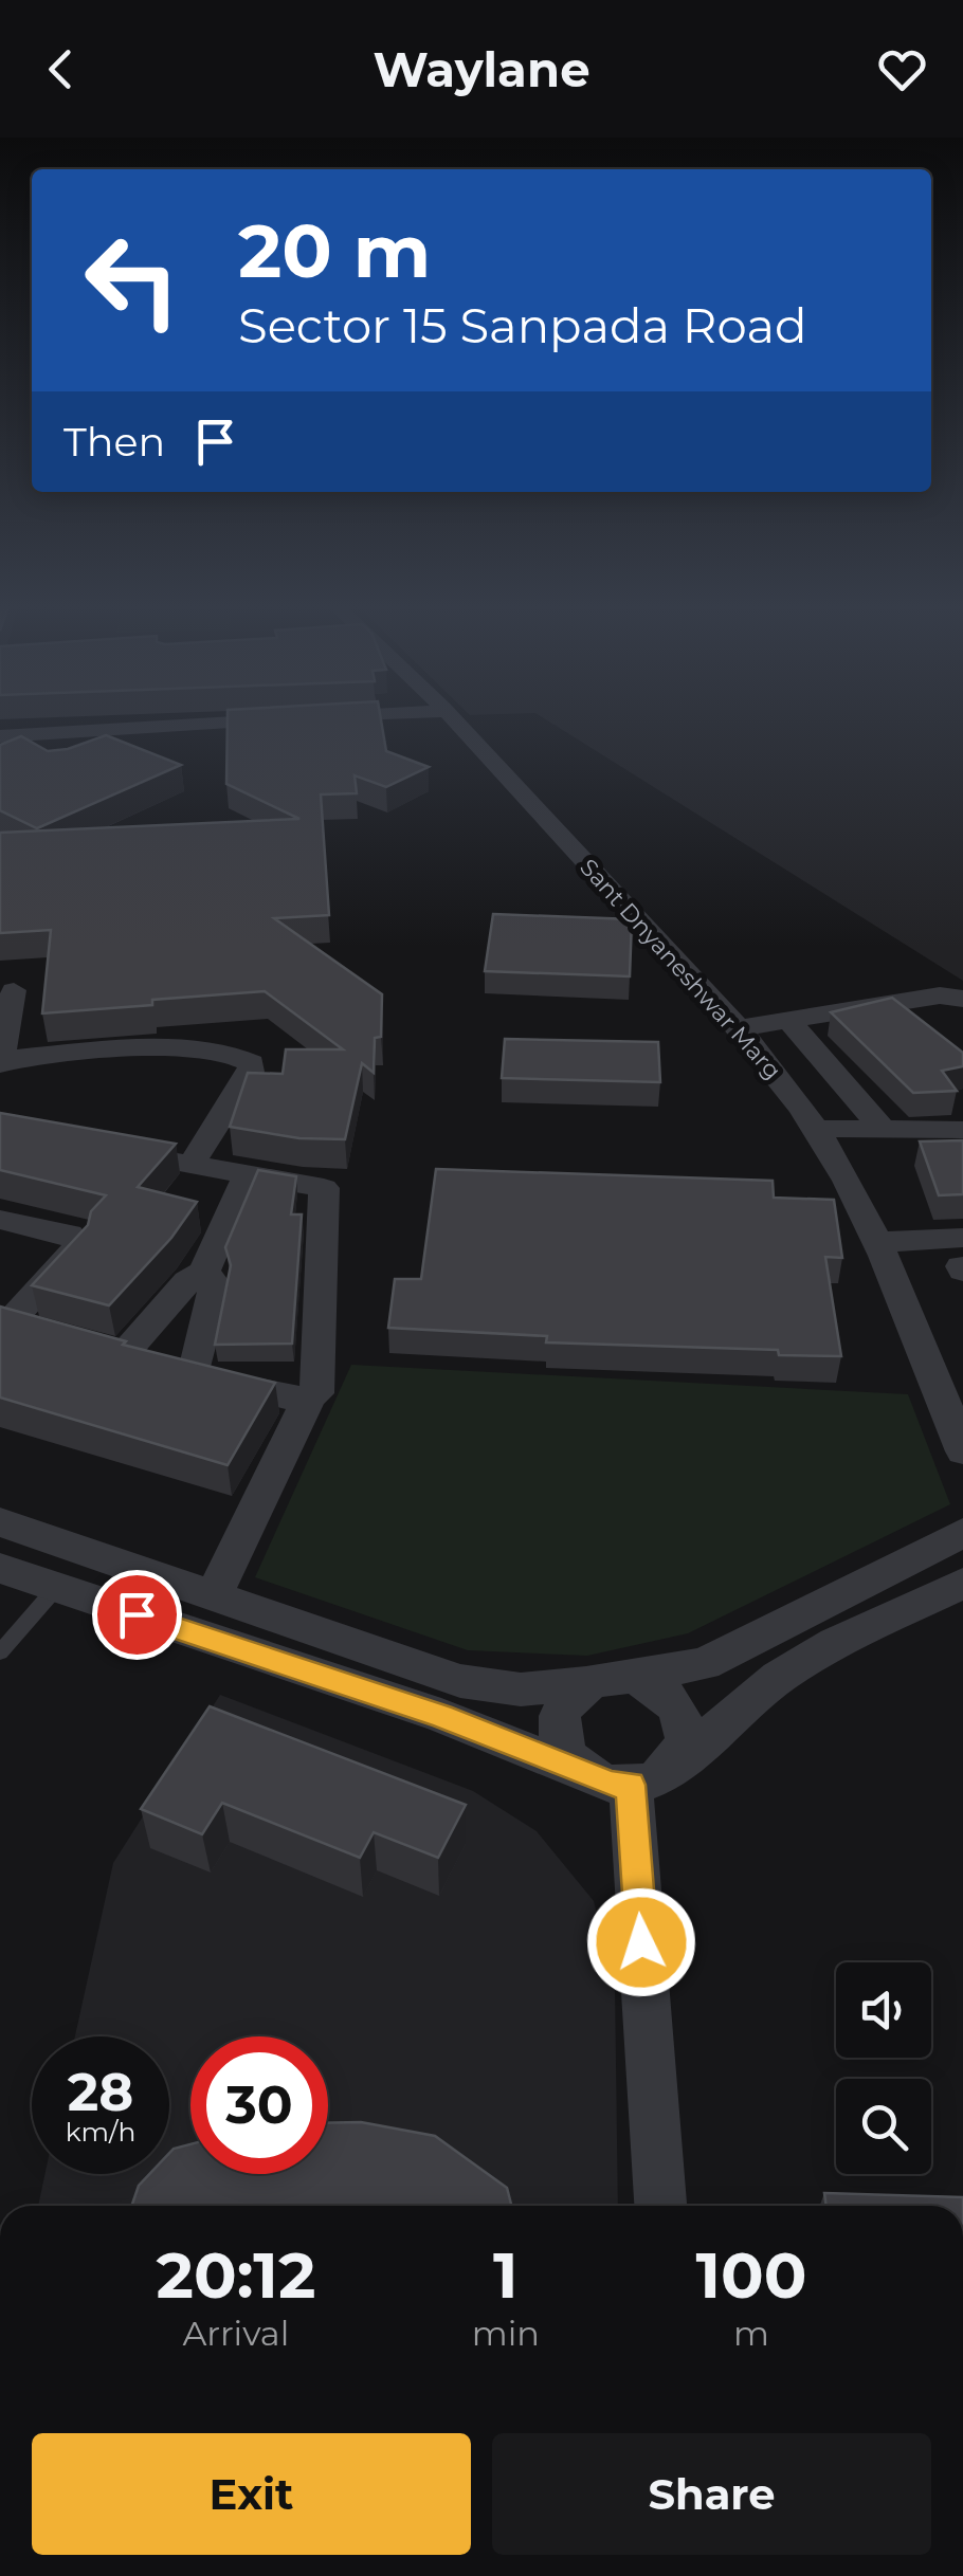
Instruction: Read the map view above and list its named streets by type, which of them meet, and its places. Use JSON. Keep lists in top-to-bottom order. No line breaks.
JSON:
{"streets":{"street":["Sant Dnyaneshwar Marg"]},"page":{"header":"Waylane","turn":["20 m","Sector 15 Sanpada Road"],"then":"Then","speed":"28 km/h","limit":"30","eta":["20:12","Arrival","1","min","100","m"],"buttons":["Exit","Share"]}}
